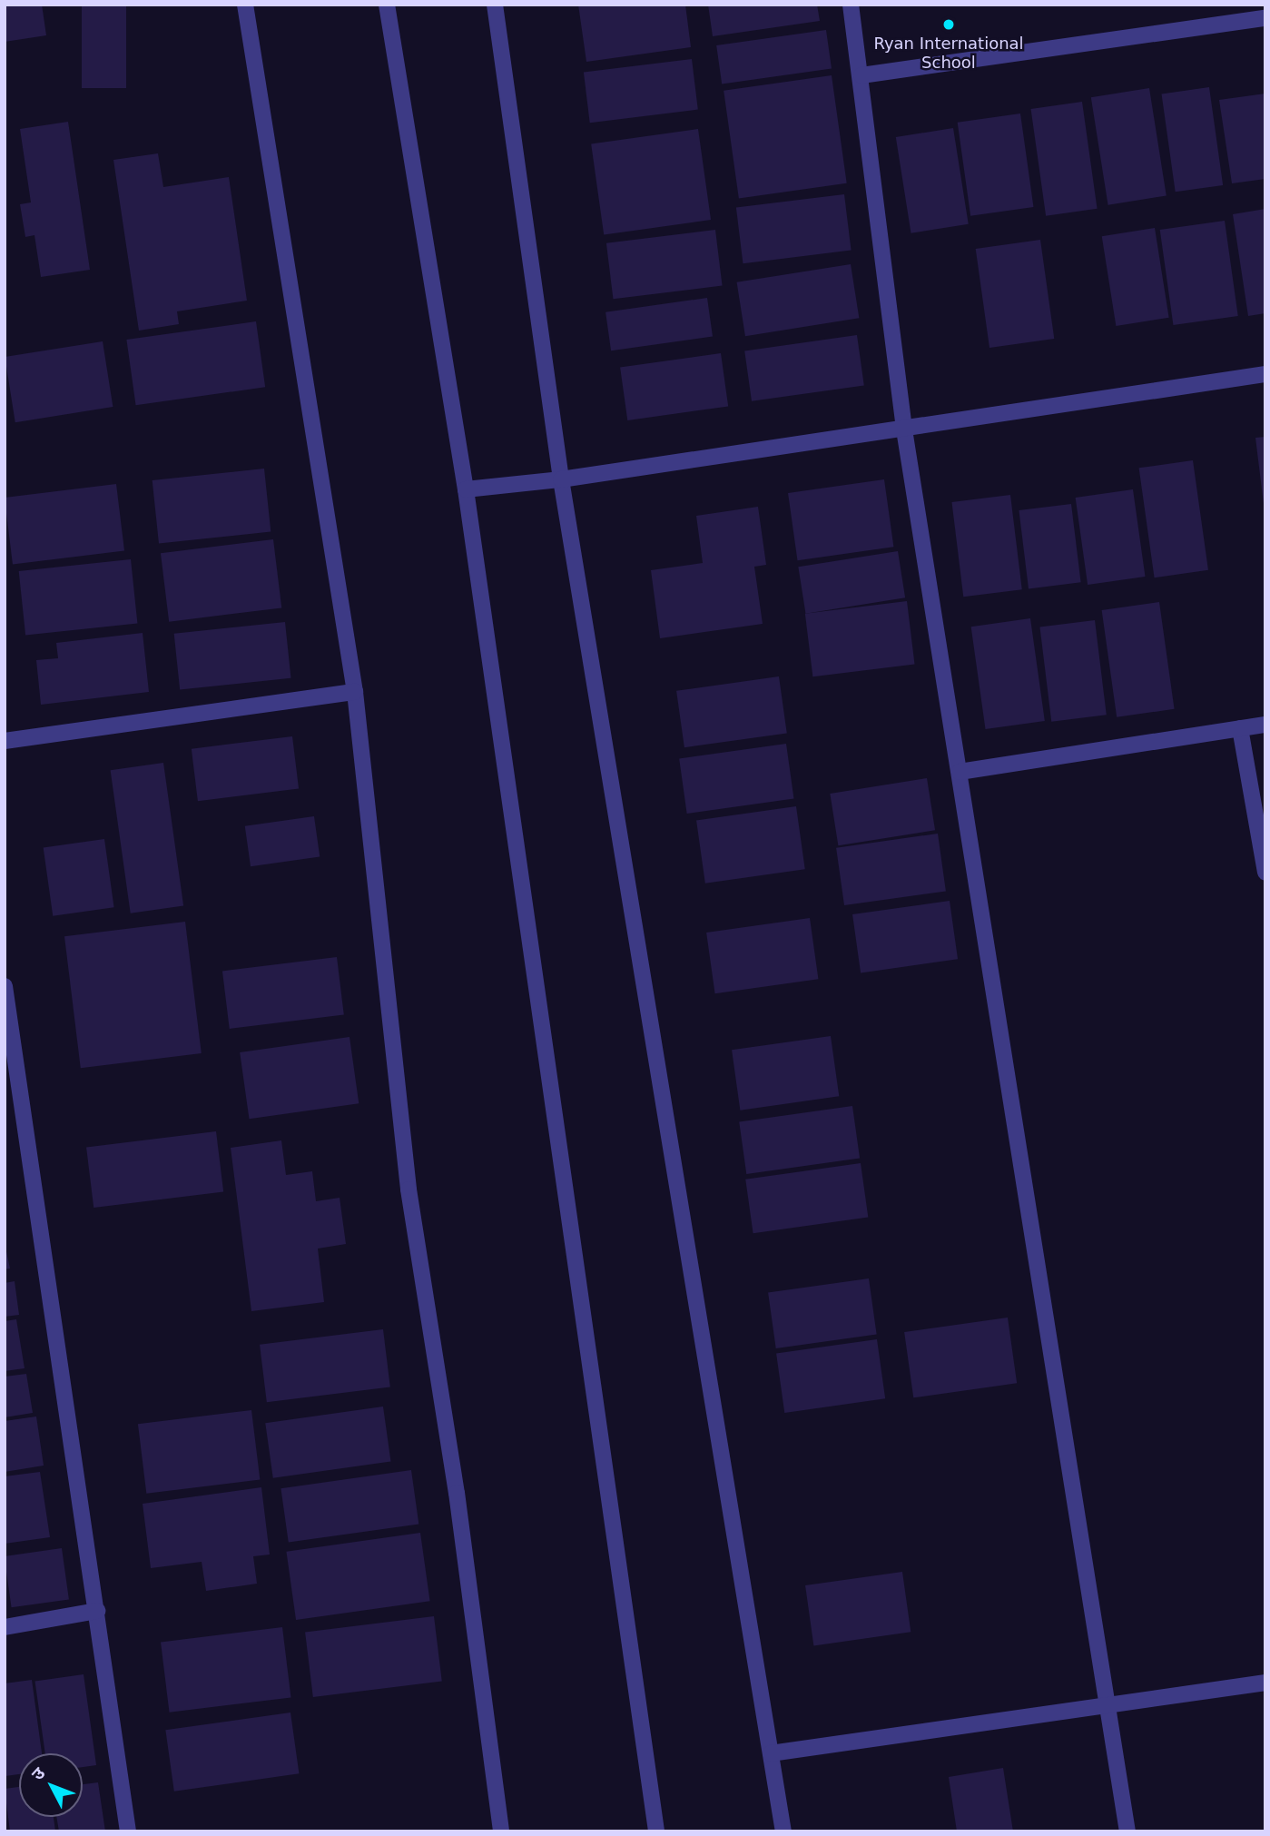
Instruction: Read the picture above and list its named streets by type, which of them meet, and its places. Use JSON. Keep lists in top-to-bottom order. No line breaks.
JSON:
{"places":["Ryan International School"],"north":"top left"}
